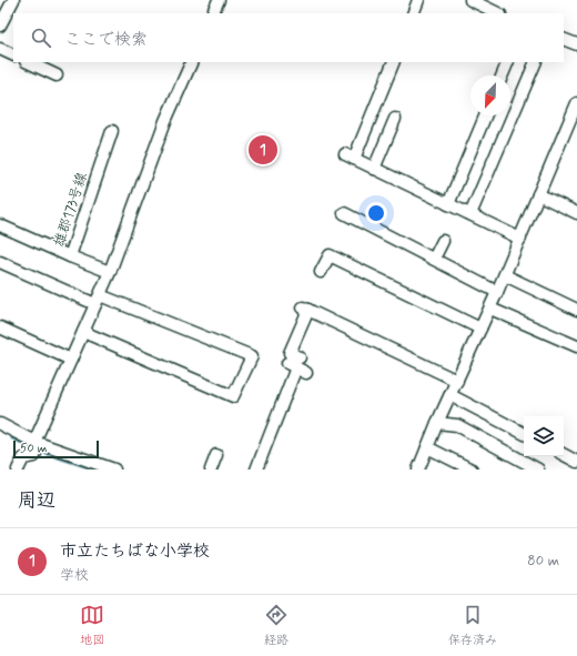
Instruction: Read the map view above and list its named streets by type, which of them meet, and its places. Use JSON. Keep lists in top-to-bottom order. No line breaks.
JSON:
{"streets":{"street":["雄郡173号線"]},"scale_bar":"50 m","north":"bottom left","page":{"search":"ここで検索","pins":"1","scale":"50 m","heading":"周辺","list":[{"mark":"1","name":"市立たちばな小学校","note":"学校","value":"80 m"}],"nav":["地図","経路","保存済み"]}}
